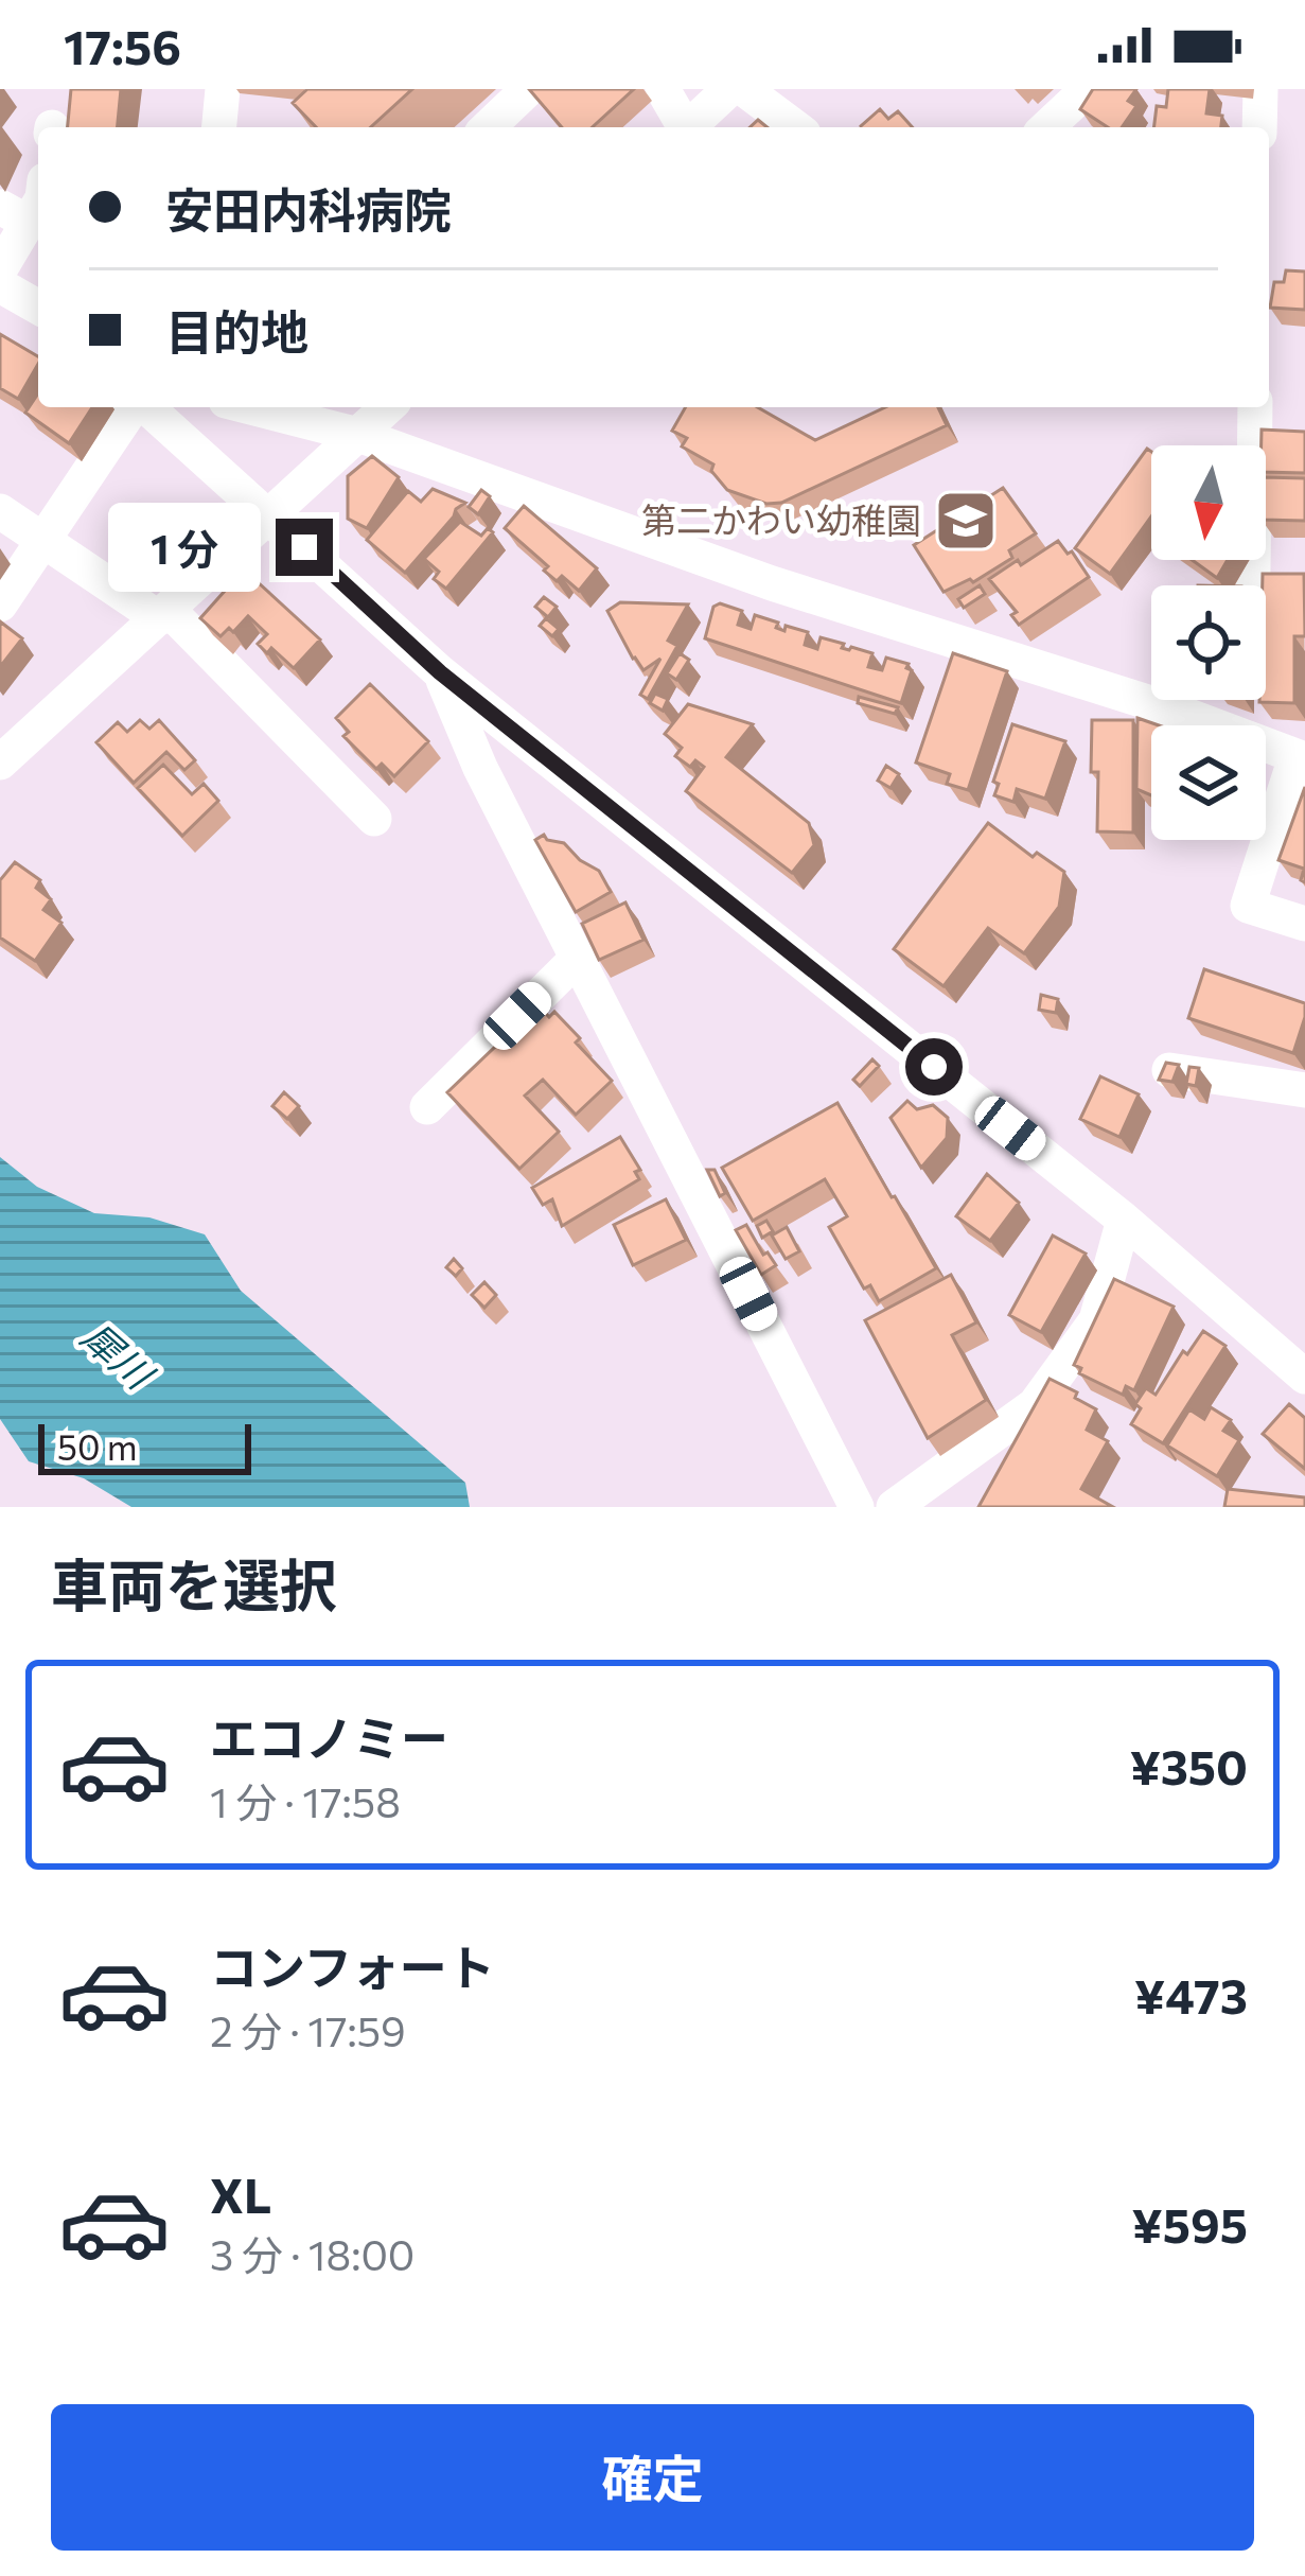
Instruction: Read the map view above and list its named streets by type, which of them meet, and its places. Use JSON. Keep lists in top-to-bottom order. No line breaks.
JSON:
{"water":["犀川"],"places":{"school or university":["第二かわい幼稚園"]},"scale_bar":"50 m","north":"bottom","page":{"status":"17:56","banner":["安田内科病院","目的地"],"bubble":"1 分","scale":"50 m","heading":"車両を選択","list":[{"name":"エコノミー","note":"1 分 · 17:58","value":"¥350"},{"name":"コンフォート","note":"2 分 · 17:59","value":"¥473"},{"name":"XL","note":"3 分 · 18:00","value":"¥595"}],"buttons":"確定"}}
